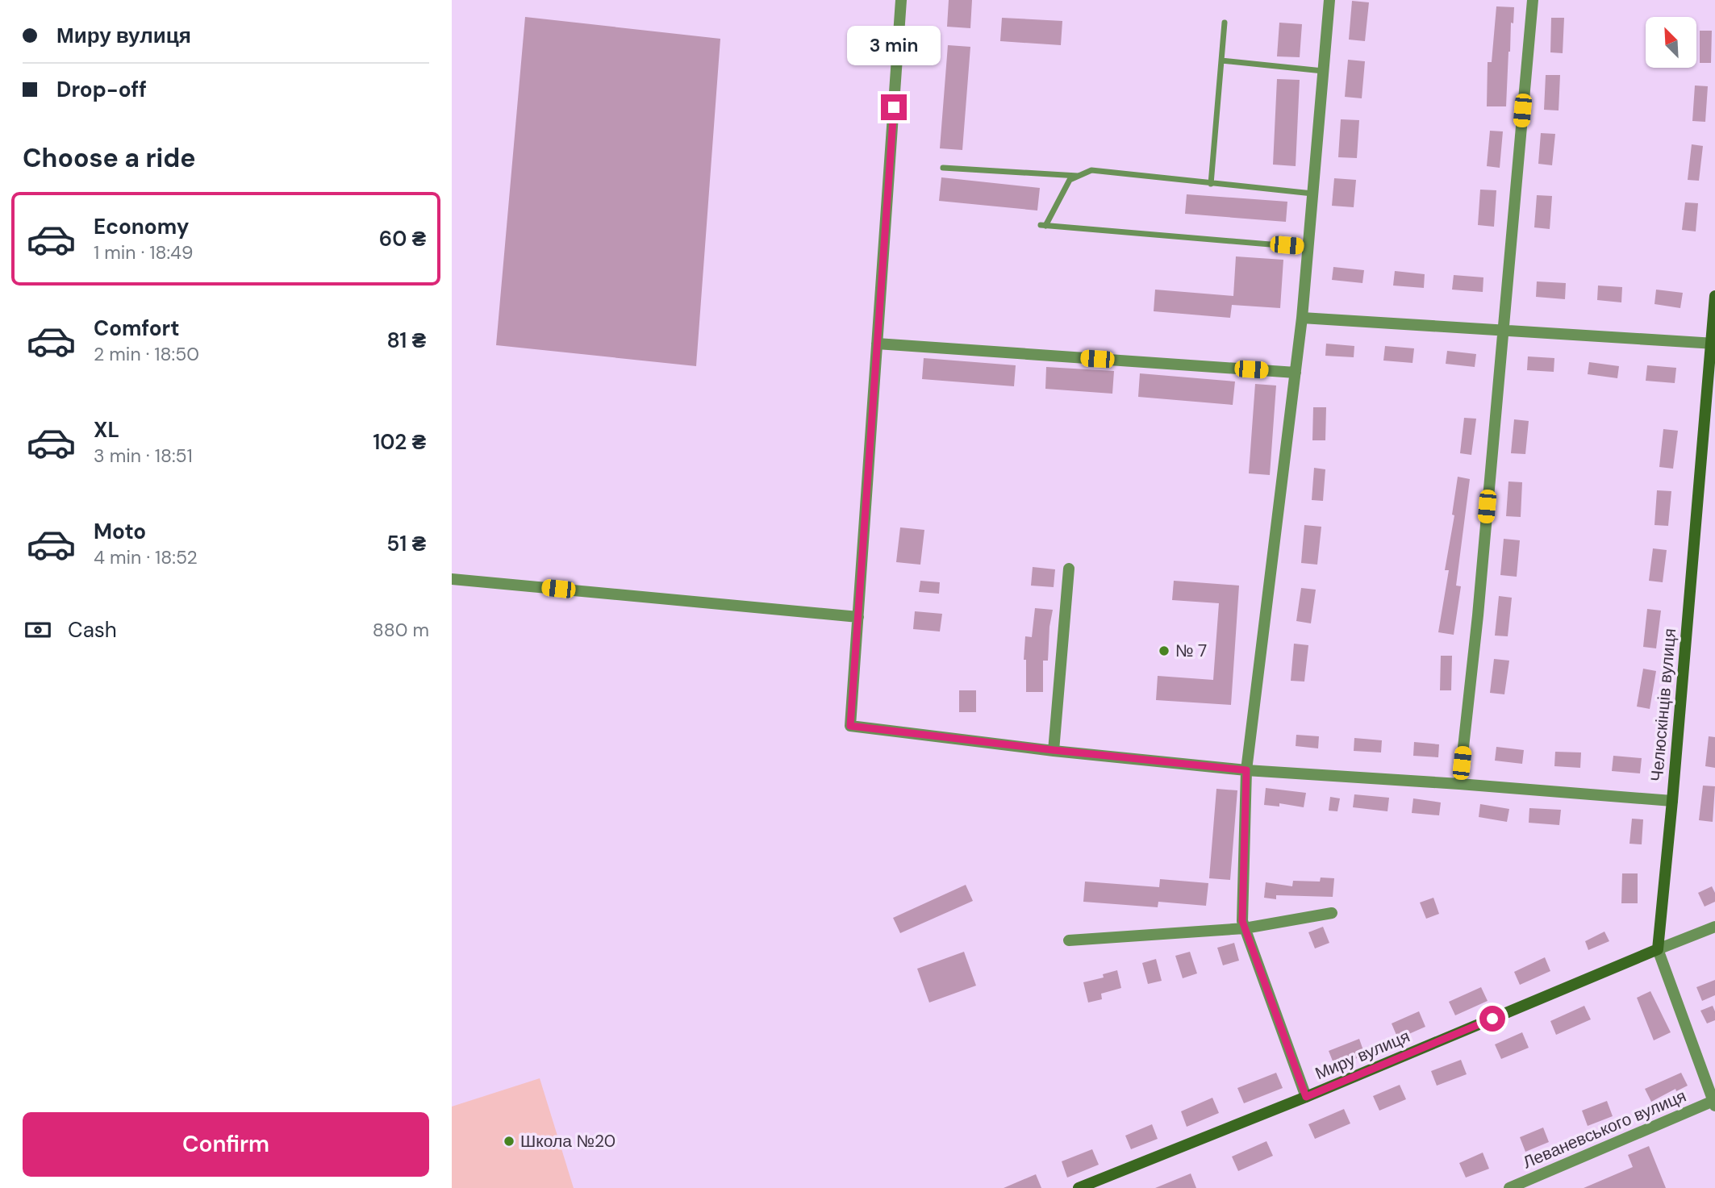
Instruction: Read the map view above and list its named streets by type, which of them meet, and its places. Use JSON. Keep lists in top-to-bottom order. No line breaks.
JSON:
{"streets":{"main road":["Челюскінців вулиця","Миру вулиця"],"street":["Леваневського вулиця"]},"crossings":[["Челюскінців вулиця","Миру вулиця"],["Челюскінців вулиця","Леваневського вулиця"]],"places":["№ 7","Школа №20"],"north":"top left","page":{"banner":["Миру вулиця","Drop-off"],"bubble":"3 min","heading":"Choose a ride","list":[{"name":"Economy","note":"1 min · 18:49","value":"60 ₴"},{"name":"Comfort","note":"2 min · 18:50","value":"81 ₴"},{"name":"XL","note":"3 min · 18:51","value":"102 ₴"},{"name":"Moto","note":"4 min · 18:52","value":"51 ₴"}],"pay":["Cash","880 m"],"buttons":"Confirm"}}
